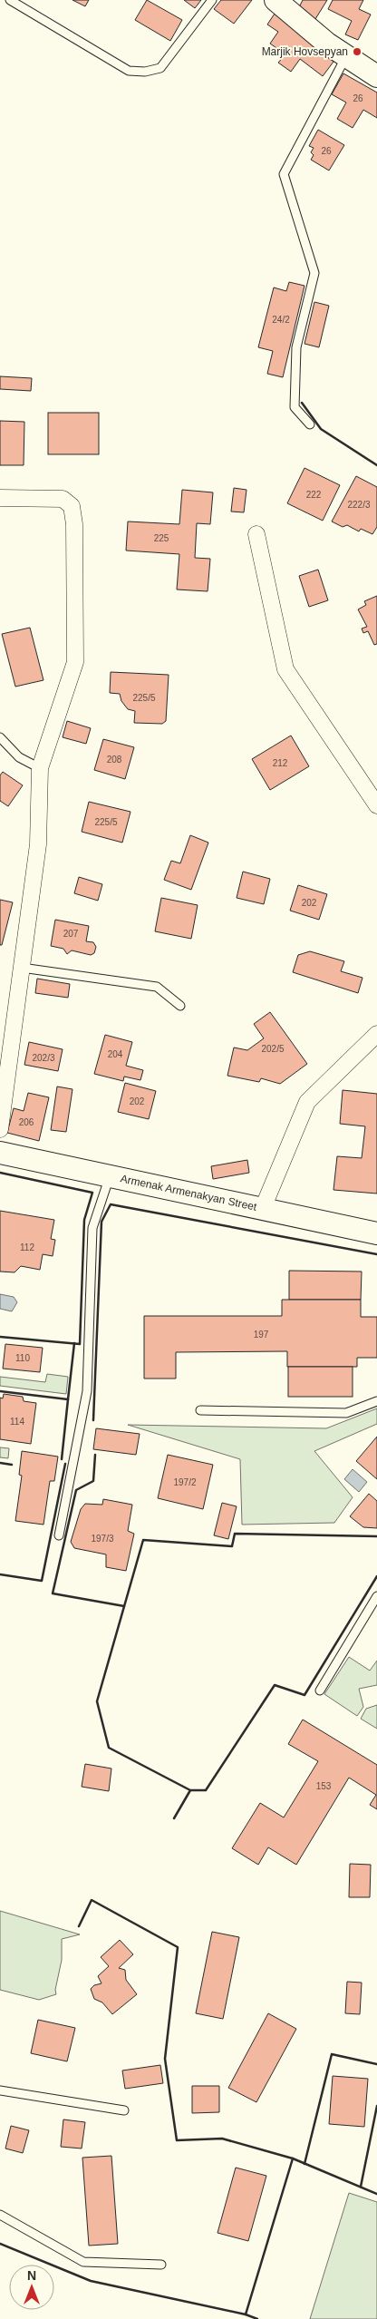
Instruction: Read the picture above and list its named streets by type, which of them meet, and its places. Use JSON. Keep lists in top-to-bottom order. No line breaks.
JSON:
{"streets":{"main road":["Armenak Armenakyan Street"]},"places":["Marjik Hovsepyan"],"house_numbers":["26","26","24/2","222","222/3","225","225/5","208","212","225/5","202","207","202/5","204","202/3","202","206","112","197","110","114","197/2","197/3","153"],"north":"top"}
